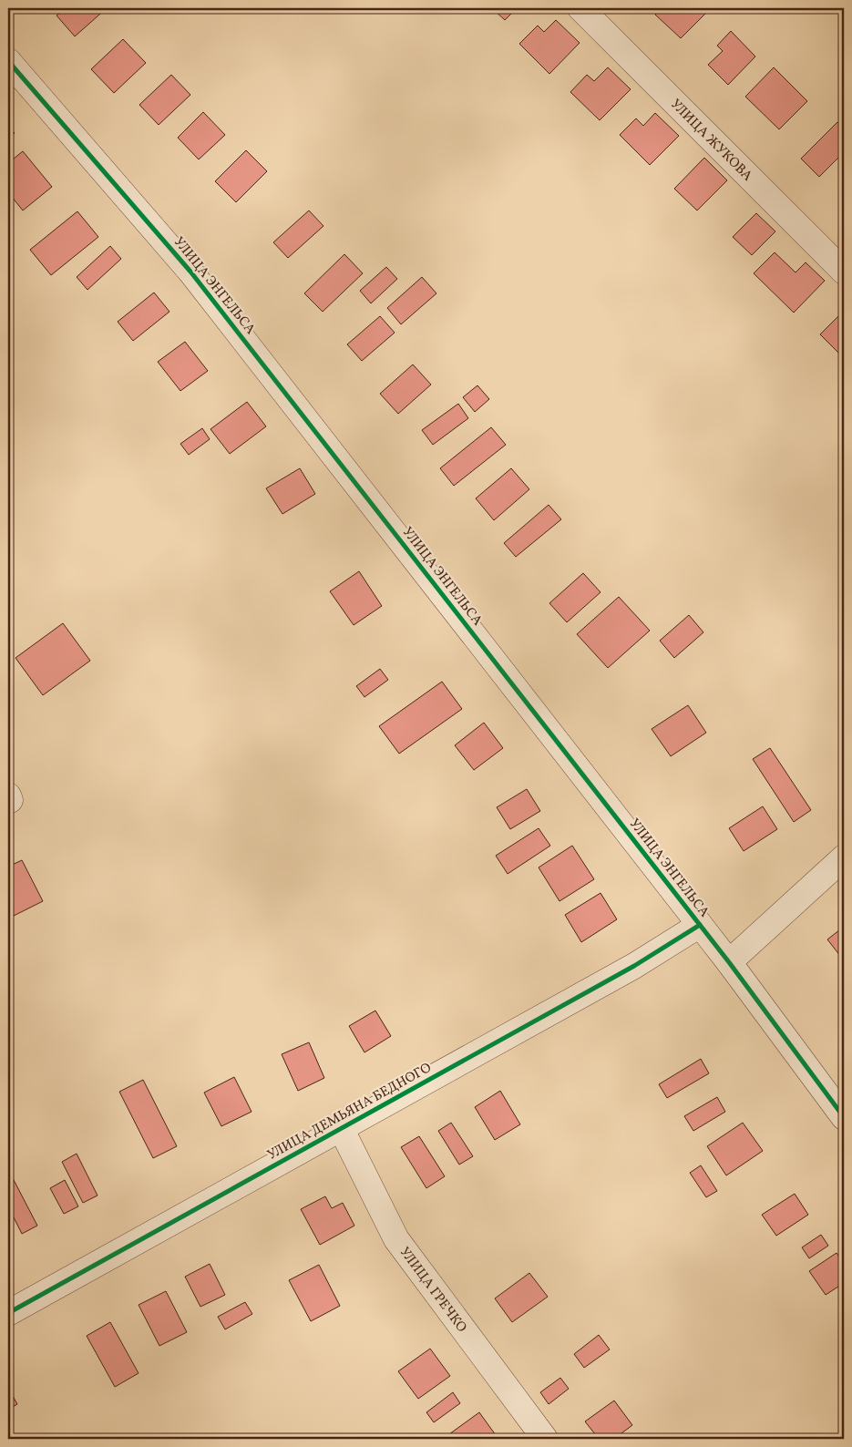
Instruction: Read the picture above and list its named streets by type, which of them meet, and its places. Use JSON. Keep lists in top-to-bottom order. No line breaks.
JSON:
{"streets":{"street":["УЛИЦА ЖУКОВА","УЛИЦА ЭНГЕЛЬСА","УЛИЦА ДЕМЬЯНА БЕДНОГО","УЛИЦА ГРЕЧКО"]},"crossings":[["УЛИЦА ЭНГЕЛЬСА","УЛИЦА ДЕМЬЯНА БЕДНОГО"],["УЛИЦА ДЕМЬЯНА БЕДНОГО","УЛИЦА ГРЕЧКО"]]}
